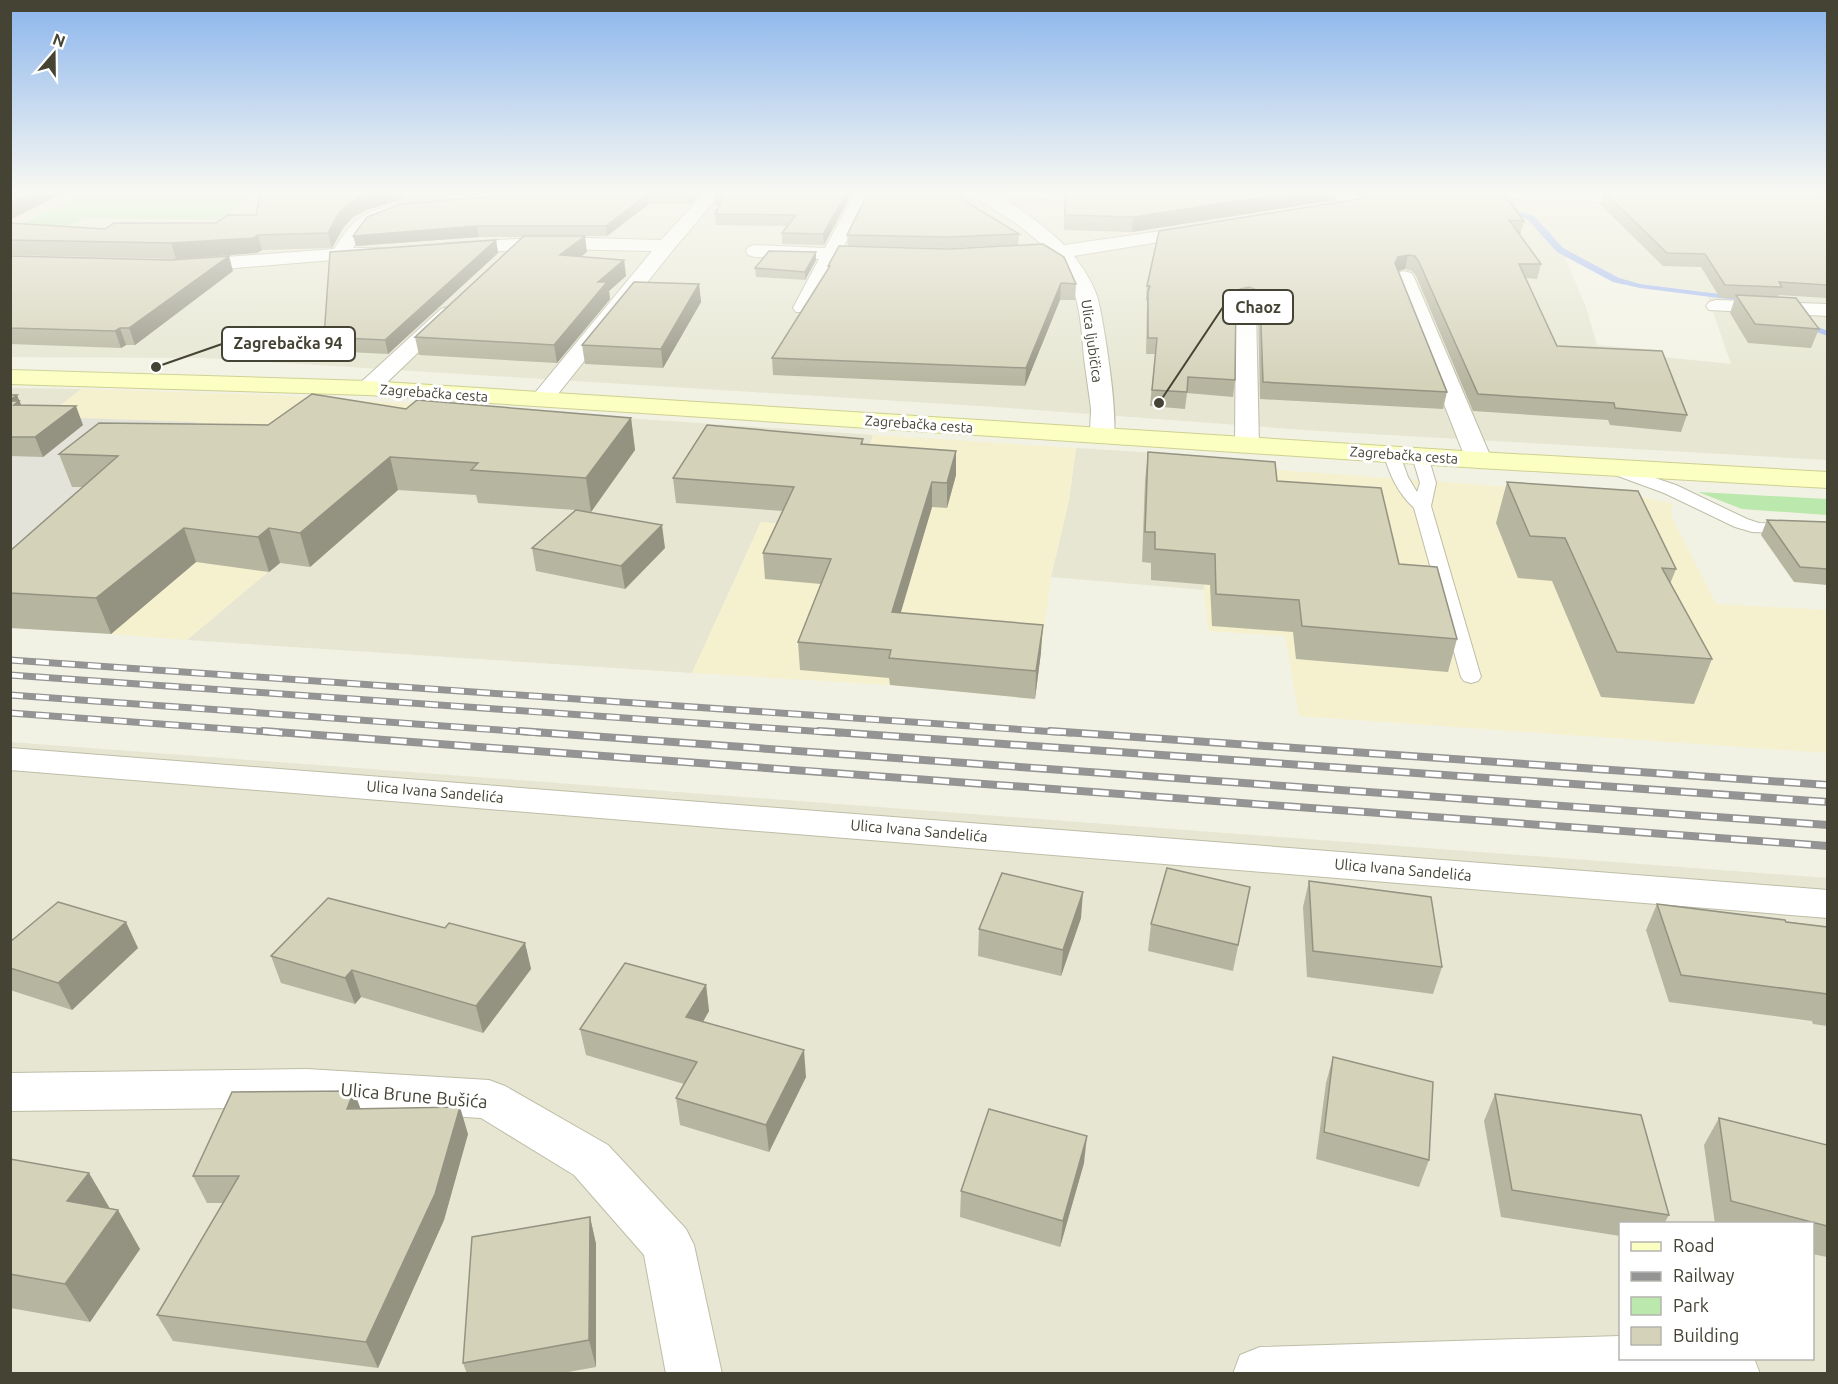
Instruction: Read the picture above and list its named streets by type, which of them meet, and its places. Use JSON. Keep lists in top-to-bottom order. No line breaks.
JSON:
{"streets":{"main road":["Zagrebačka cesta"],"street":["Ulica ljubičica","Ulica Ivana Sandelića","Ulica Brune Bušića"]},"crossings":[["Ulica ljubičica","Zagrebačka cesta"]],"places":["Zagrebačka 94","Chaoz"],"legend":["Road","Railway","Park","Building"],"north":"top"}
